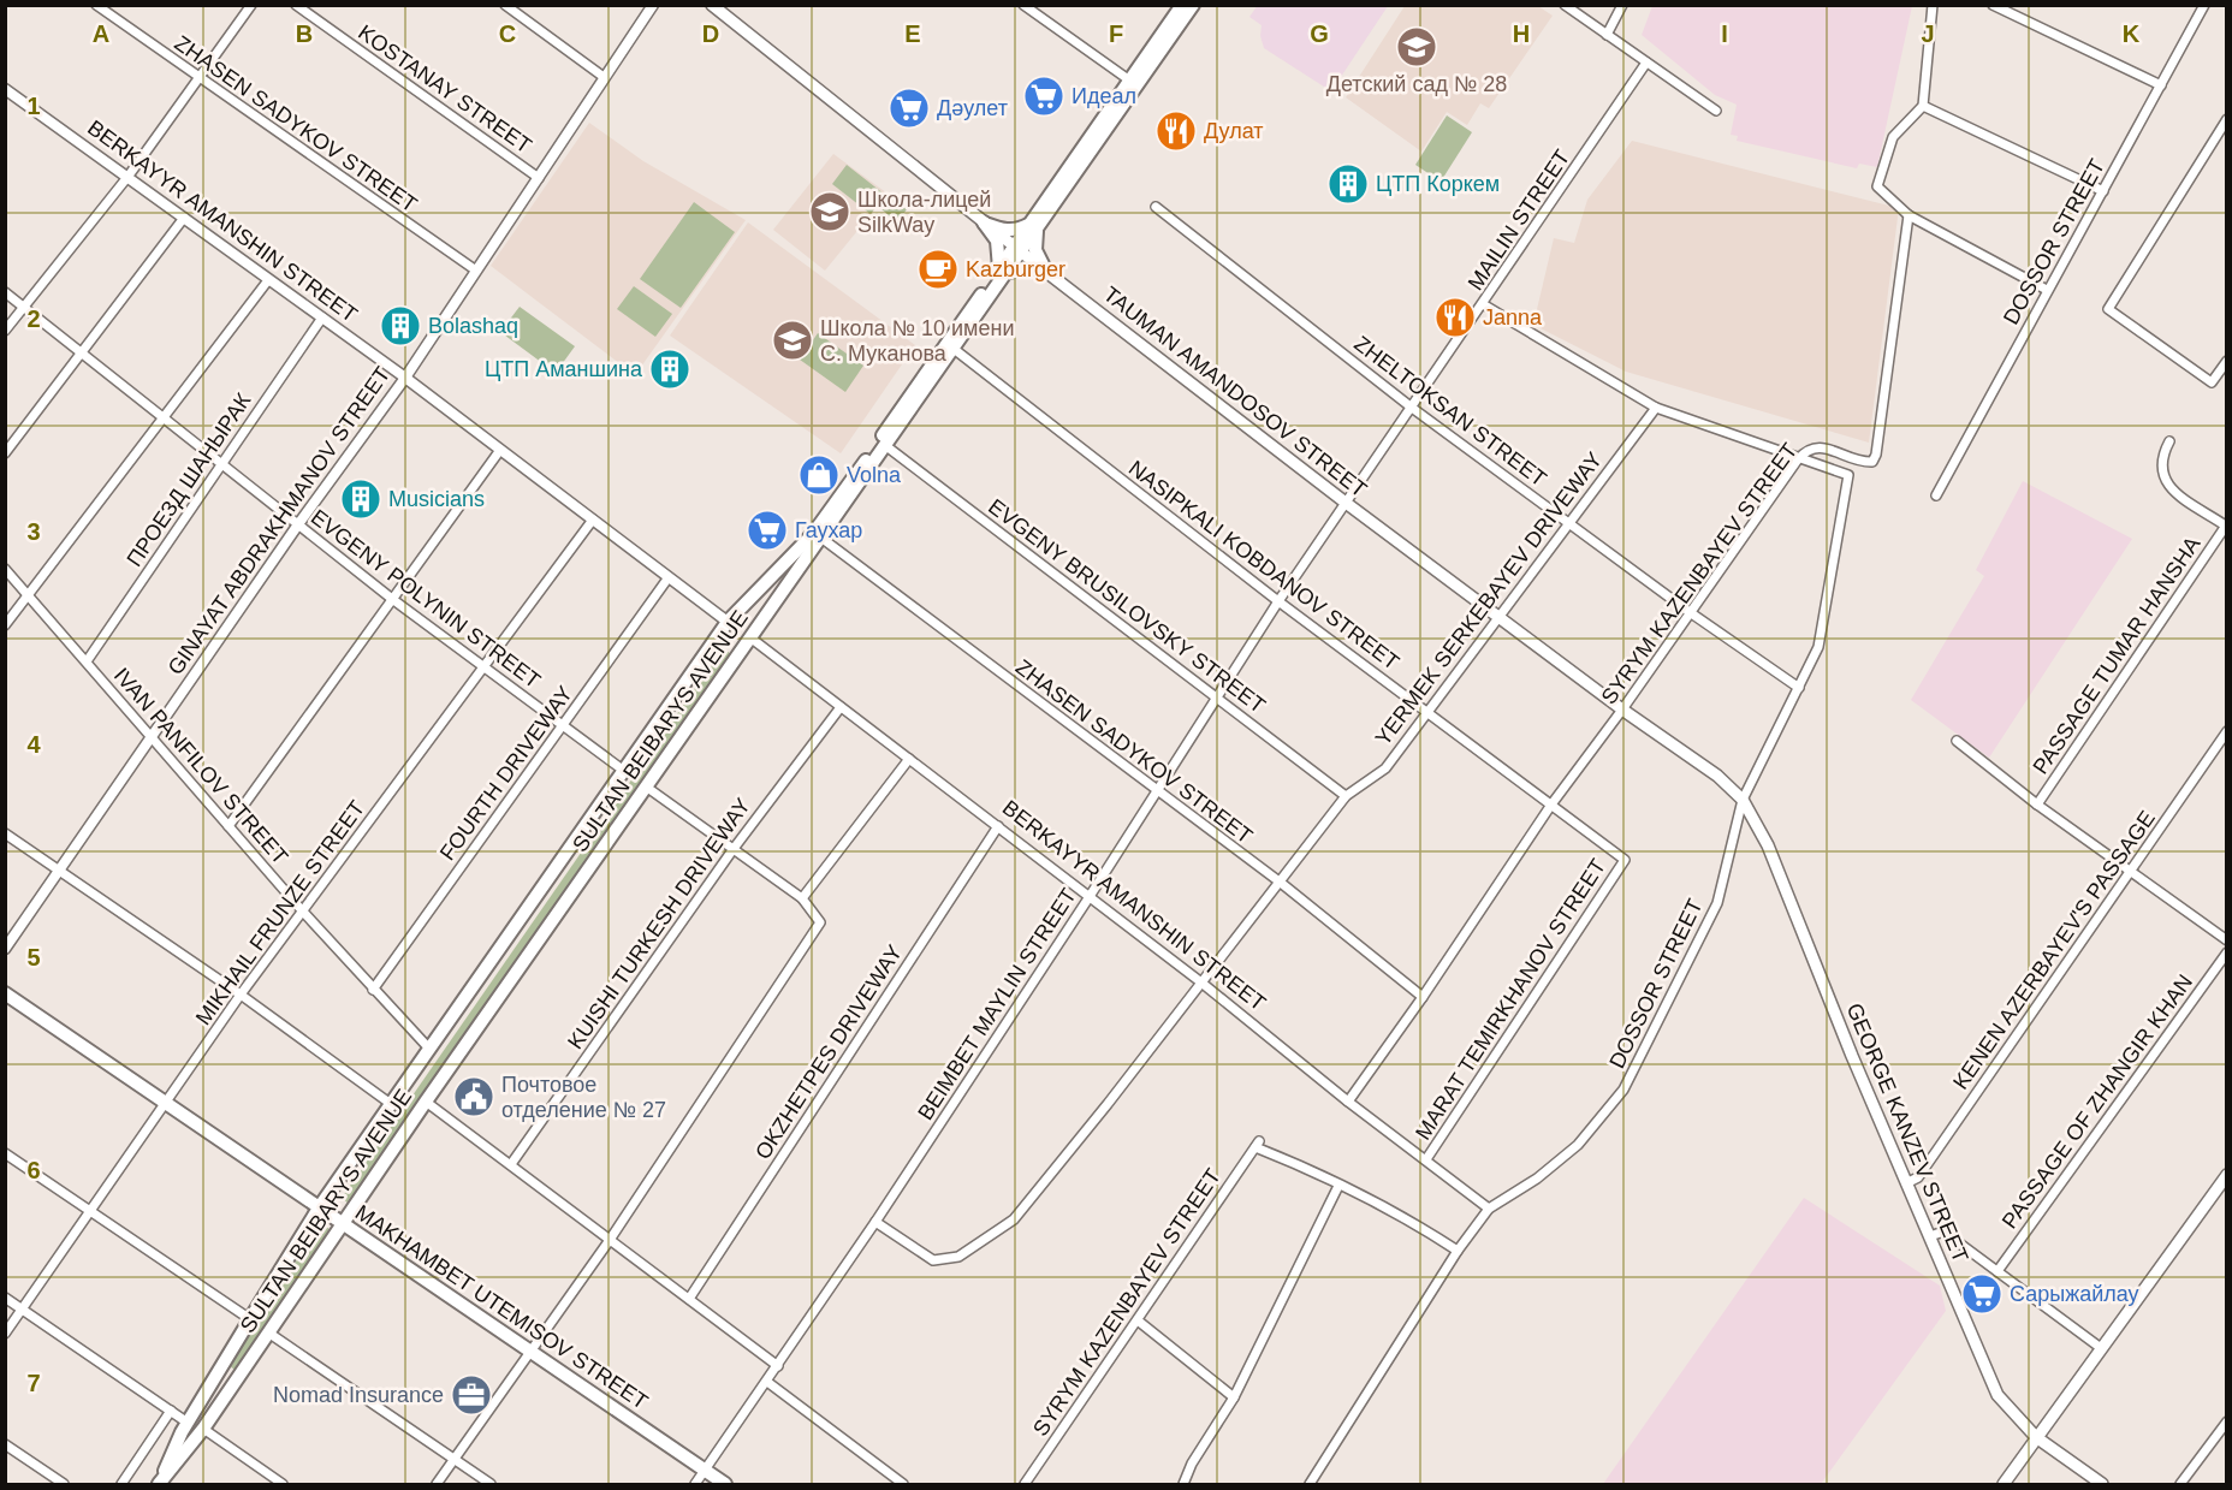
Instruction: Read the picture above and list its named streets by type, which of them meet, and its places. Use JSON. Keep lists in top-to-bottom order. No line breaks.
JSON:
{"streets":{"main road":["TAUMAN AMANDOSOV STREET","SULTAN BEIBARYS AVENUE","GEORGE KANZEV STREET","MAKHAMBET UTEMISOV STREET"],"street":["KOSTANAY STREET","ZHASEN SADYKOV STREET","MAILIN STREET","BERKAYYR AMANSHIN STREET","DOSSOR STREET","ZHELTOKSAN STREET","ПРОЕЗД ШАНЫРАК","GINAYAT ABDRAKHMANOV STREET","NASIPKALI KOBDANOV STREET","SYRYM KAZENBAYEV STREET","EVGENY POLYNIN STREET","YERMEK SERKEBAYEV DRIVEWAY","EVGENY BRUSILOVSKY STREET","PASSAGE TUMAR HANSHA","IVAN PANFILOV STREET","FOURTH DRIVEWAY","MIKHAIL FRUNZE STREET","KUISHI TURKESH DRIVEWAY","KENEN AZERBAYEV'S PASSAGE","MARAT TEMIRKHANOV STREET","BEIMBET MAYLIN STREET","OKZHETPES DRIVEWAY","PASSAGE OF ZHANGIR KHAN"]},"crossings":[["KOSTANAY STREET","GINAYAT ABDRAKHMANOV STREET"],["ZHASEN SADYKOV STREET","GINAYAT ABDRAKHMANOV STREET"],["ZHASEN SADYKOV STREET","SYRYM KAZENBAYEV STREET"],["ZHASEN SADYKOV STREET","YERMEK SERKEBAYEV DRIVEWAY"],["ZHASEN SADYKOV STREET","SULTAN BEIBARYS AVENUE"],["ZHASEN SADYKOV STREET","BEIMBET MAYLIN STREET"],["MAILIN STREET","TAUMAN AMANDOSOV STREET"],["MAILIN STREET","ZHELTOKSAN STREET"],["MAILIN STREET","BEIMBET MAYLIN STREET"],["BERKAYYR AMANSHIN STREET","DOSSOR STREET"],["BERKAYYR AMANSHIN STREET","ПРОЕЗД ШАНЫРАК"],["BERKAYYR AMANSHIN STREET","GINAYAT ABDRAKHMANOV STREET"],["BERKAYYR AMANSHIN STREET","SYRYM KAZENBAYEV STREET"],["BERKAYYR AMANSHIN STREET","YERMEK SERKEBAYEV DRIVEWAY"],["BERKAYYR AMANSHIN STREET","SULTAN BEIBARYS AVENUE"],["BERKAYYR AMANSHIN STREET","FOURTH DRIVEWAY"],["BERKAYYR AMANSHIN STREET","MIKHAIL FRUNZE STREET"],["BERKAYYR AMANSHIN STREET","KUISHI TURKESH DRIVEWAY"],["BERKAYYR AMANSHIN STREET","MARAT TEMIRKHANOV STREET"],["BERKAYYR AMANSHIN STREET","BEIMBET MAYLIN STREET"],["BERKAYYR AMANSHIN STREET","OKZHETPES DRIVEWAY"],["DOSSOR STREET","TAUMAN AMANDOSOV STREET"],["DOSSOR STREET","ZHELTOKSAN STREET"],["DOSSOR STREET","SYRYM KAZENBAYEV STREET"],["DOSSOR STREET","GEORGE KANZEV STREET"],["TAUMAN AMANDOSOV STREET","SYRYM KAZENBAYEV STREET"],["TAUMAN AMANDOSOV STREET","YERMEK SERKEBAYEV DRIVEWAY"],["TAUMAN AMANDOSOV STREET","SULTAN BEIBARYS AVENUE"],["TAUMAN AMANDOSOV STREET","BEIMBET MAYLIN STREET"],["TAUMAN AMANDOSOV STREET","GEORGE KANZEV STREET"],["ZHELTOKSAN STREET","SYRYM KAZENBAYEV STREET"],["ZHELTOKSAN STREET","YERMEK SERKEBAYEV DRIVEWAY"],["ПРОЕЗД ШАНЫРАК","EVGENY POLYNIN STREET"],["ПРОЕЗД ШАНЫРАК","IVAN PANFILOV STREET"],["GINAYAT ABDRAKHMANOV STREET","EVGENY POLYNIN STREET"],["GINAYAT ABDRAKHMANOV STREET","IVAN PANFILOV STREET"],["NASIPKALI KOBDANOV STREET","SYRYM KAZENBAYEV STREET"],["NASIPKALI KOBDANOV STREET","YERMEK SERKEBAYEV DRIVEWAY"],["NASIPKALI KOBDANOV STREET","SULTAN BEIBARYS AVENUE"],["NASIPKALI KOBDANOV STREET","MARAT TEMIRKHANOV STREET"],["NASIPKALI KOBDANOV STREET","BEIMBET MAYLIN STREET"],["EVGENY POLYNIN STREET","SULTAN BEIBARYS AVENUE"],["EVGENY POLYNIN STREET","FOURTH DRIVEWAY"],["EVGENY POLYNIN STREET","MIKHAIL FRUNZE STREET"],["YERMEK SERKEBAYEV DRIVEWAY","EVGENY BRUSILOVSKY STREET"],["YERMEK SERKEBAYEV DRIVEWAY","BEIMBET MAYLIN STREET"],["EVGENY BRUSILOVSKY STREET","SULTAN BEIBARYS AVENUE"],["EVGENY BRUSILOVSKY STREET","BEIMBET MAYLIN STREET"],["SULTAN BEIBARYS AVENUE","IVAN PANFILOV STREET"],["SULTAN BEIBARYS AVENUE","MAKHAMBET UTEMISOV STREET"],["IVAN PANFILOV STREET","FOURTH DRIVEWAY"],["IVAN PANFILOV STREET","MIKHAIL FRUNZE STREET"],["MIKHAIL FRUNZE STREET","MAKHAMBET UTEMISOV STREET"],["KENEN AZERBAYEV'S PASSAGE","GEORGE KANZEV STREET"],["BEIMBET MAYLIN STREET","MAKHAMBET UTEMISOV STREET"]],"places":{"school or university":["Детский сад № 28","Школа-лицей SilkWay","Школа № 10 имени С. Муканова"],"supermarket":["Идеал","Дәулет","Гаухар","Сарыжайлау"],"restaurant":["Дулат","Janna"],"building":["ЦТП Коркем","Bolashaq","ЦТП Аманшина","Musicians"],"cafe":["Kazburger"],"shop":["Volna"],"public building":["Почтовое отделение № 27"],"office":["Nomad Insurance"]},"grid":{"columns":["A","B","C","D","E","F","G","H","I","J","K"],"rows":["1","2","3","4","5","6","7"]}}
